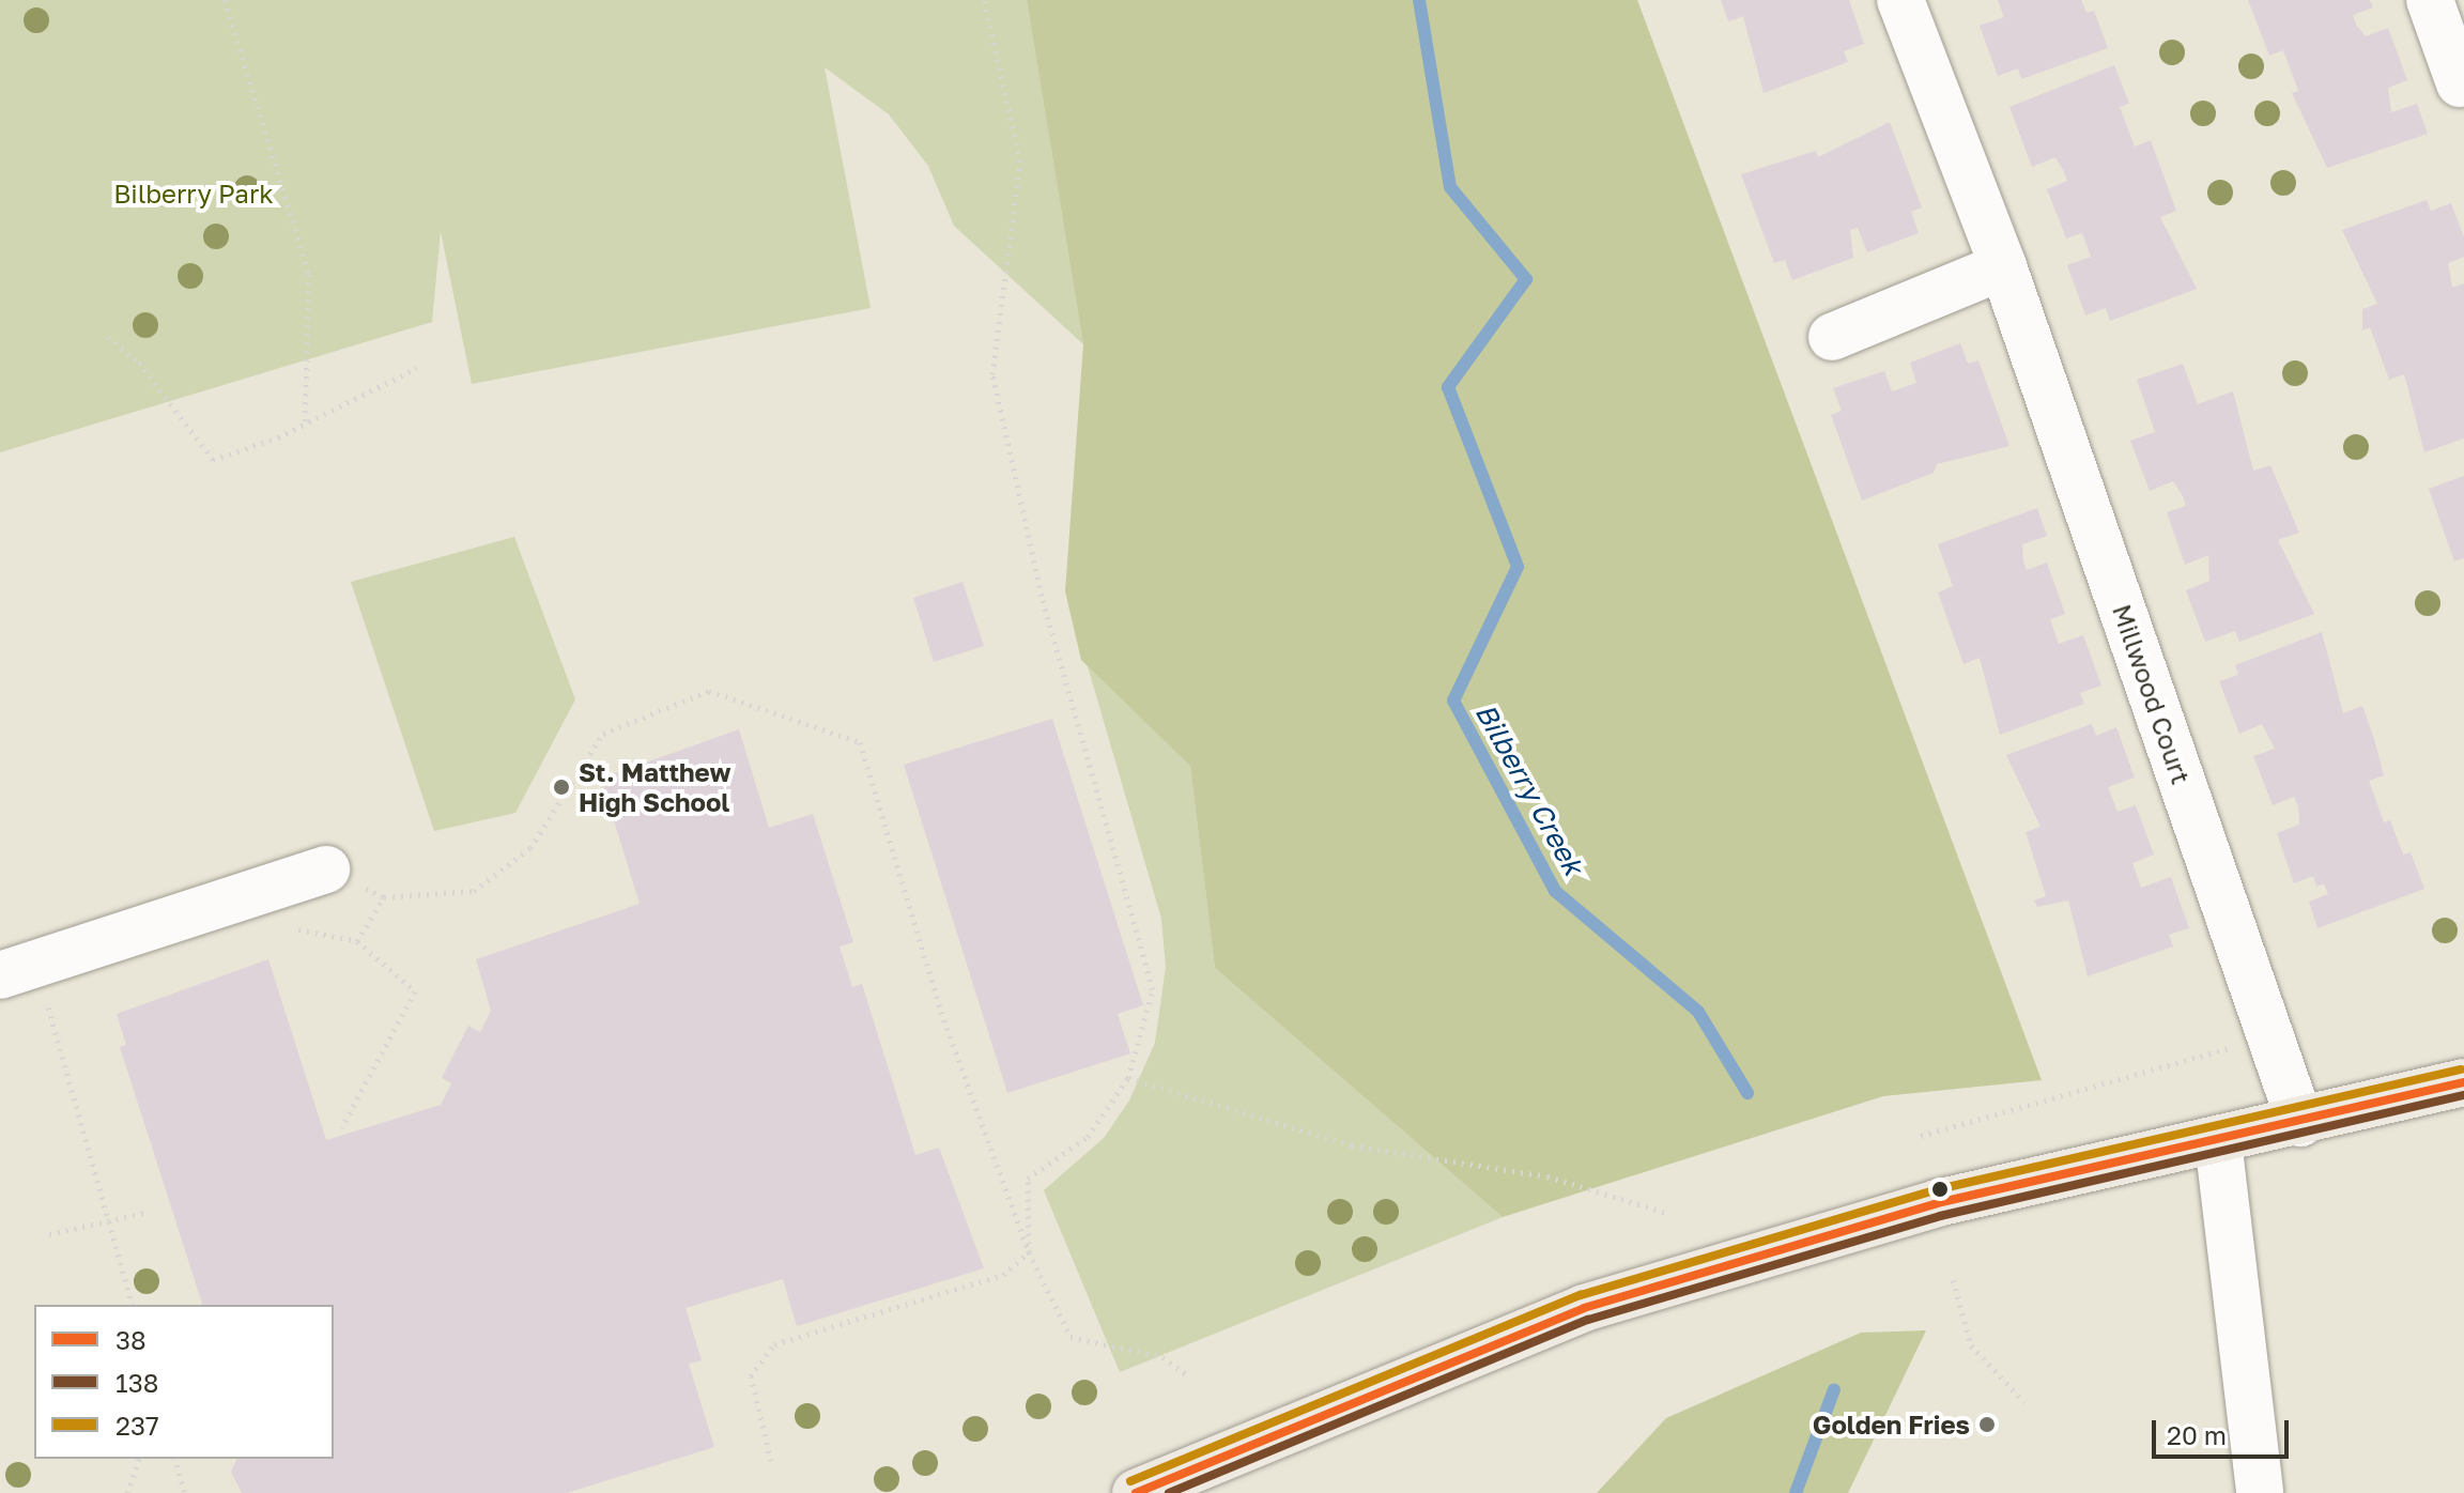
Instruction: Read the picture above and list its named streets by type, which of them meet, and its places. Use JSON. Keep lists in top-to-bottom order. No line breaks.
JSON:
{"streets":{"street":["Millwood Court"]},"water":["Bilberry Creek"],"parks":["Bilberry Park"],"places":["St. Matthew High School","Golden Fries"],"lines":["transit line 237","transit line 38","transit line 138"],"legend":["38","138","237"],"scale_bar":"20 m"}
